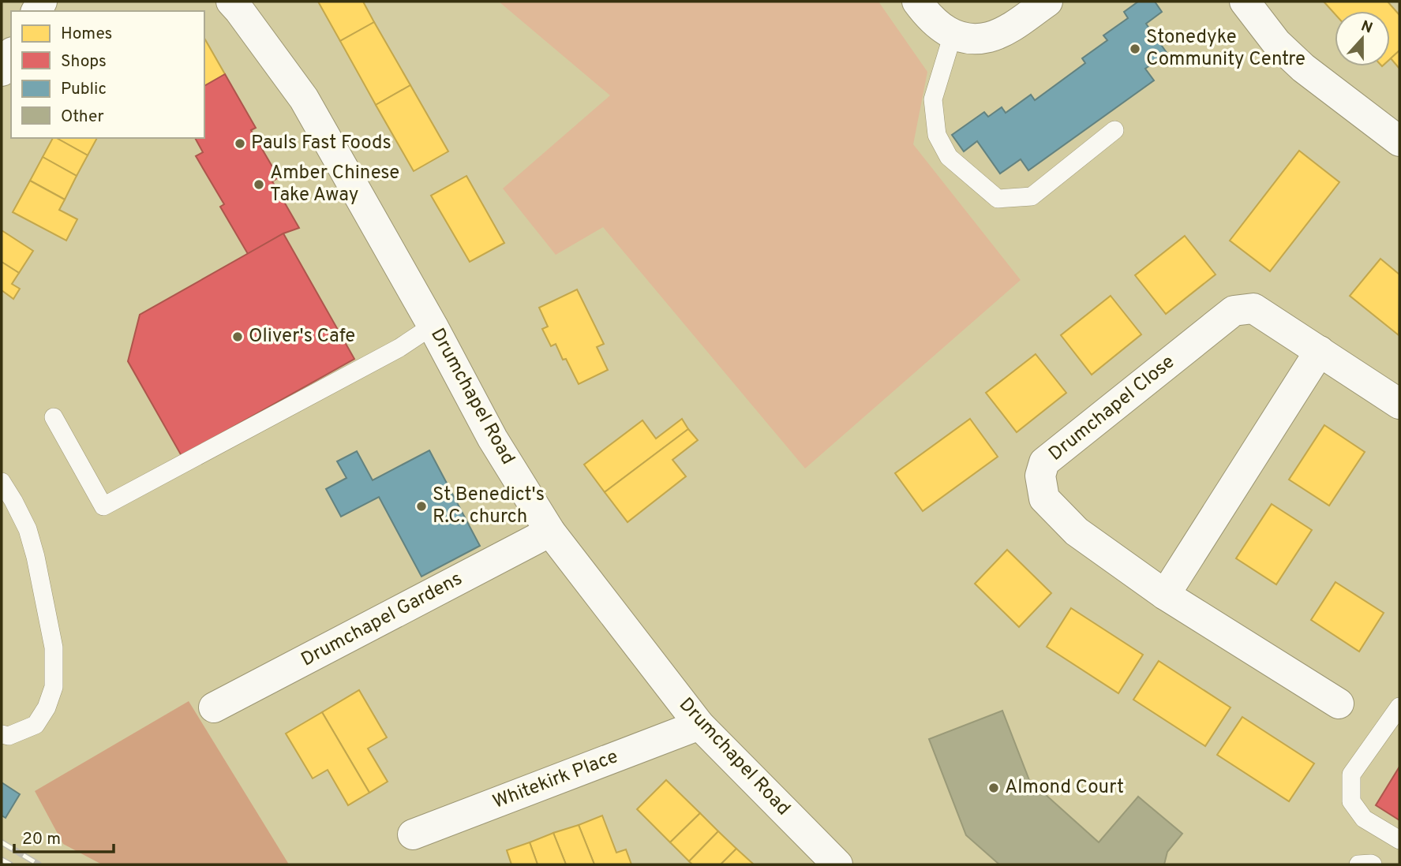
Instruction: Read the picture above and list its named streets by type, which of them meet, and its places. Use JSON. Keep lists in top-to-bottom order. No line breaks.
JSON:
{"streets":{"street":["Drumchapel Road","Drumchapel Close","Drumchapel Gardens","Whitekirk Place"]},"crossings":[["Drumchapel Road","Drumchapel Gardens"],["Drumchapel Road","Whitekirk Place"]],"places":["Stonedyke Community Centre","Pauls Fast Foods","Amber Chinese Take Away","Oliver's Cafe","St Benedict's R.C. church","Almond Court"],"legend":["Homes","Shops","Public","Other"],"scale_bar":"20 m","north":"top"}
